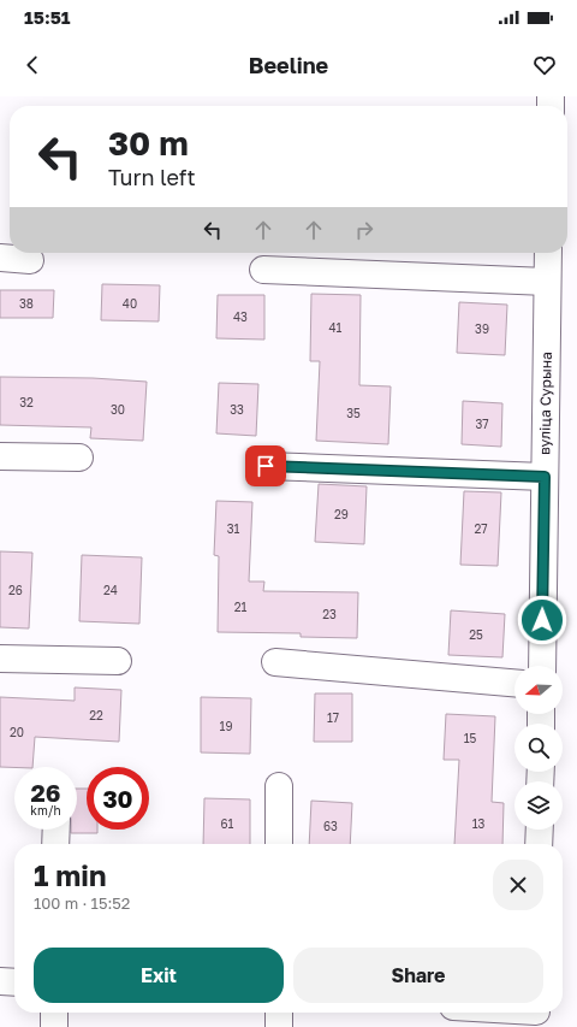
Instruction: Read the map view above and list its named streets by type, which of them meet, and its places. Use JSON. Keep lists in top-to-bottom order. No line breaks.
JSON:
{"streets":{"street":["вуліца Сурына"]},"house_numbers":["38","40","43","41","39","32","30","33","35","37","29","31","27","26","24","21","23","25","22","17","19","20","15","61","13","63"],"north":"left","page":{"status":"15:51","header":"Beeline","turn":["30 m","Turn left"],"speed":"26 km/h","limit":"30","heading":["1 min","100 m · 15:52"],"buttons":["Exit","Share"]}}
